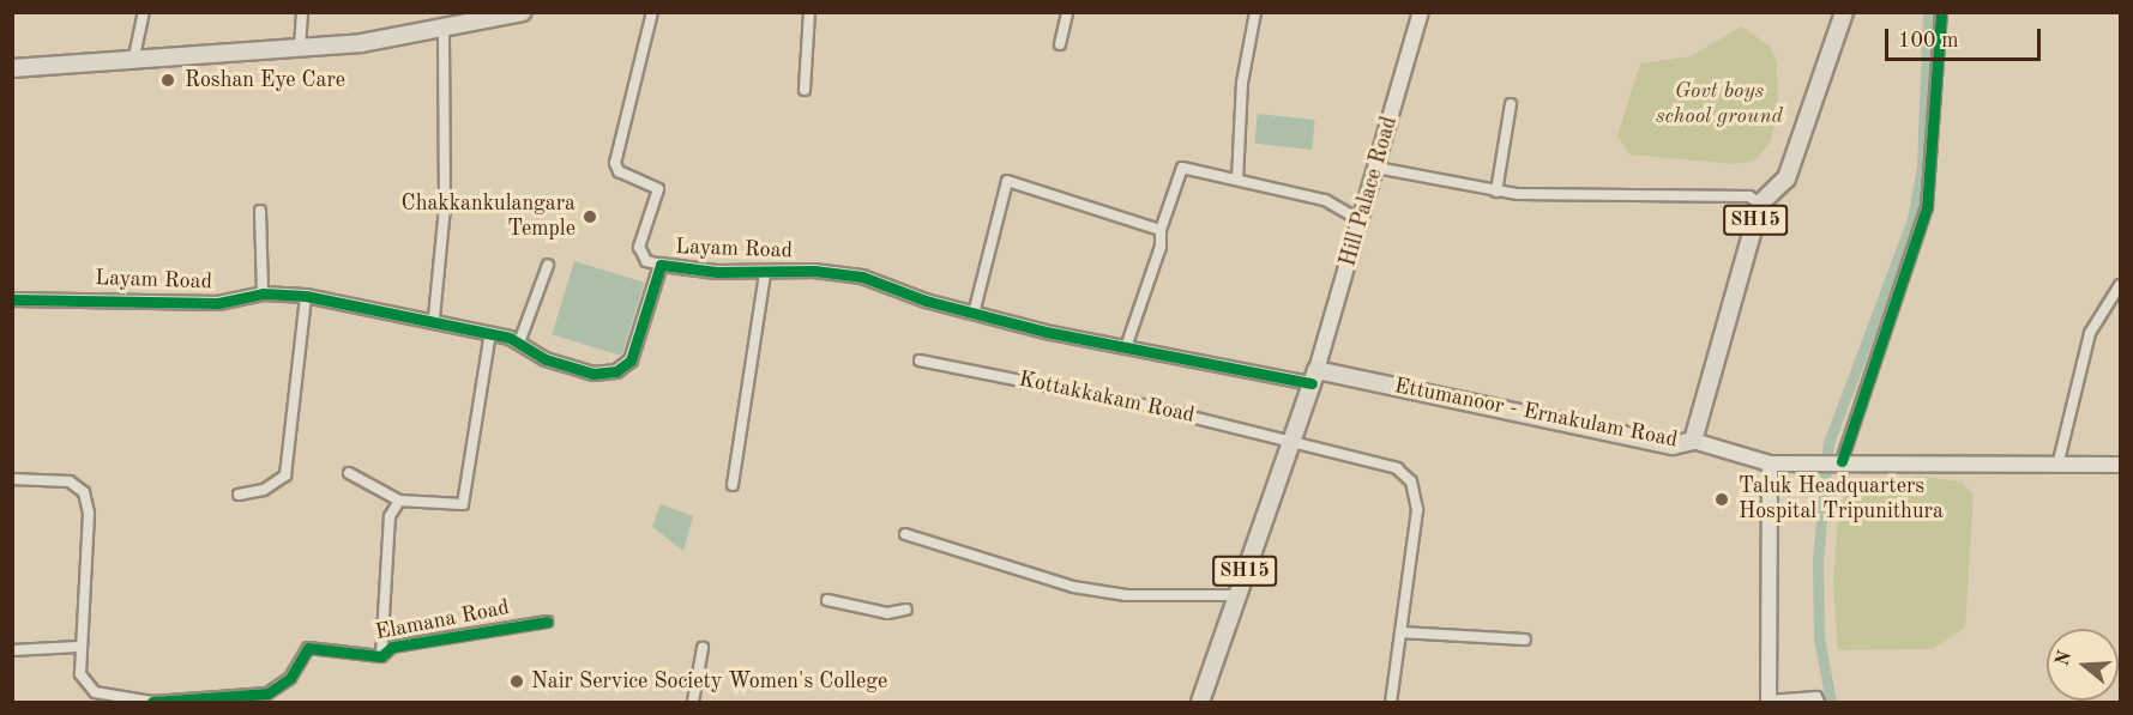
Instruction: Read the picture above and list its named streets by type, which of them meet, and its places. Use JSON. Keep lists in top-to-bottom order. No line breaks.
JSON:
{"streets":{"main road":["Hill Palace Road","SH15","Ettumanoor - Ernakulam Road"],"street":["Layam Road","Kottakkakam Road","Elamana Road"]},"crossings":[["Hill Palace Road","SH15"],["Hill Palace Road","Layam Road"],["Hill Palace Road","Ettumanoor - Ernakulam Road"],["SH15","Layam Road"],["SH15","Kottakkakam Road"],["SH15","Ettumanoor - Ernakulam Road"],["Layam Road","Ettumanoor - Ernakulam Road"]],"parks":["Govt boys school ground"],"places":["Roshan Eye Care","Chakkankulangara Temple","Taluk Headquarters Hospital Tripunithura","Nair Service Society Women's College"],"scale_bar":"100 m","north":"left"}
